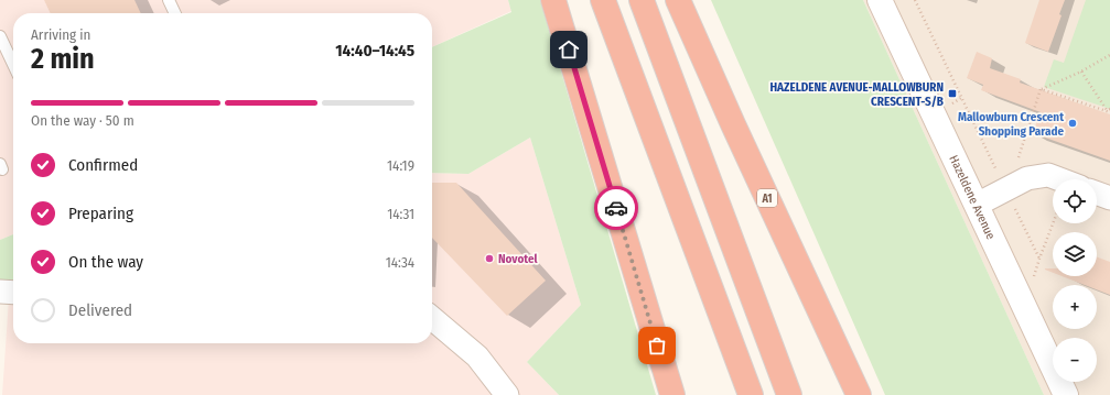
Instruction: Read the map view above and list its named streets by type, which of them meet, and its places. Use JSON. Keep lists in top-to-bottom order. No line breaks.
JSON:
{"streets":{"highway":["A1"],"street":["Hazeldene Avenue"]},"places":{"transit":["HAZELDENE AVENUE-MALLOWBURN CRESCENT-S/B"],"other":["Mallowburn Crescent Shopping Parade","Novotel"]},"page":{"heading":["2 min","Arriving in","14:40–14:45"],"bar":"On the way · 50 m","list":[["Confirmed","14:19"],["Preparing","14:31"],["On the way","14:34"],"Delivered"],"map_buttons":["+","−"]}}
